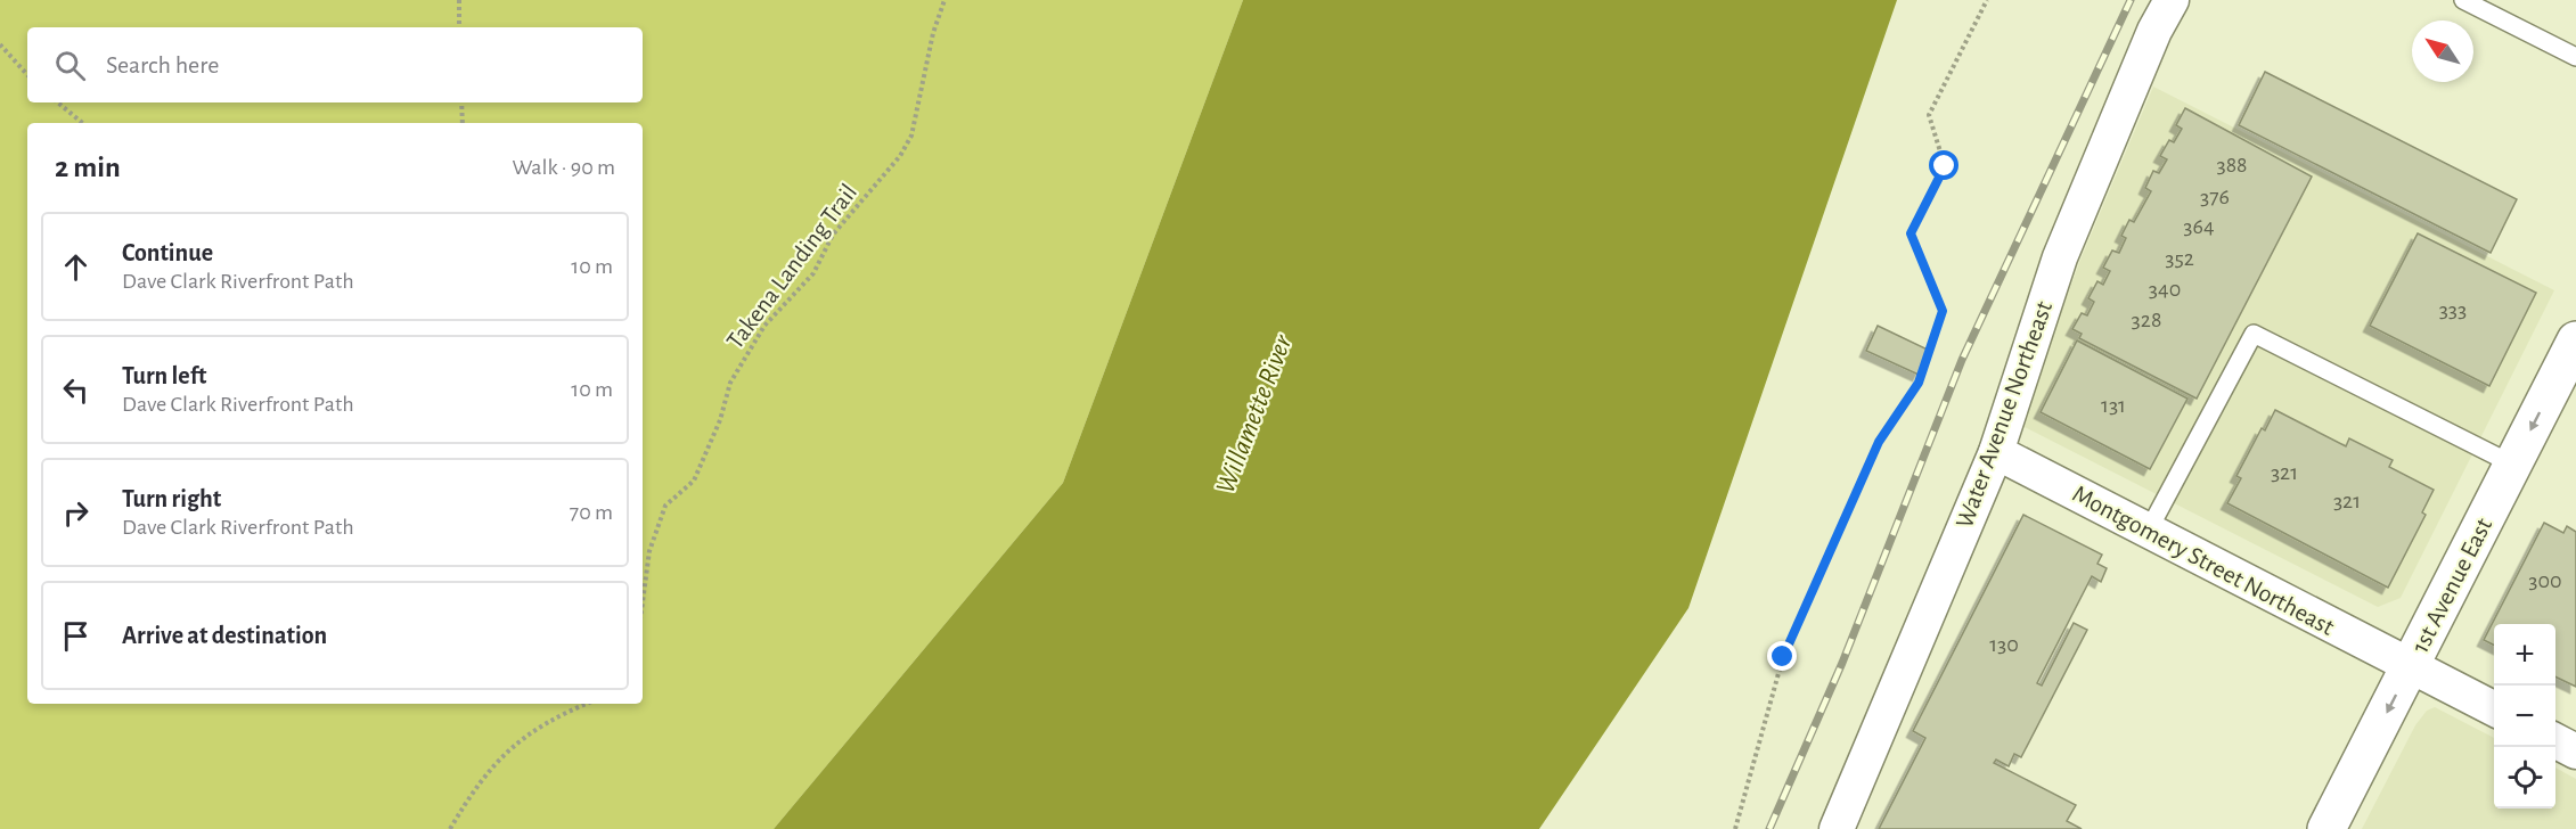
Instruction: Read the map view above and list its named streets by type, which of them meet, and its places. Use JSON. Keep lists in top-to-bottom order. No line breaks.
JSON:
{"streets":{"main road":["1st Avenue East"],"street":["Water Avenue Northeast","Montgomery Street Northeast"],"path":["Takena Landing Trail"]},"crossings":[["Water Avenue Northeast","Montgomery Street Northeast"],["Montgomery Street Northeast","1st Avenue East"]],"one_way":["1st Avenue East"],"water":["Willamette River"],"house_numbers":["388","376","364","352","340","333","328","131","321","321","300","130"],"north":"top left","page":{"search":"Search here","heading":["2 min","Walk · 90 m"],"list":[["Continue","Dave Clark Riverfront Path","10 m"],["Turn left","Dave Clark Riverfront Path","10 m"],["Turn right","Dave Clark Riverfront Path","70 m"],"Arrive at destination"],"map_buttons":["+","−"]}}
